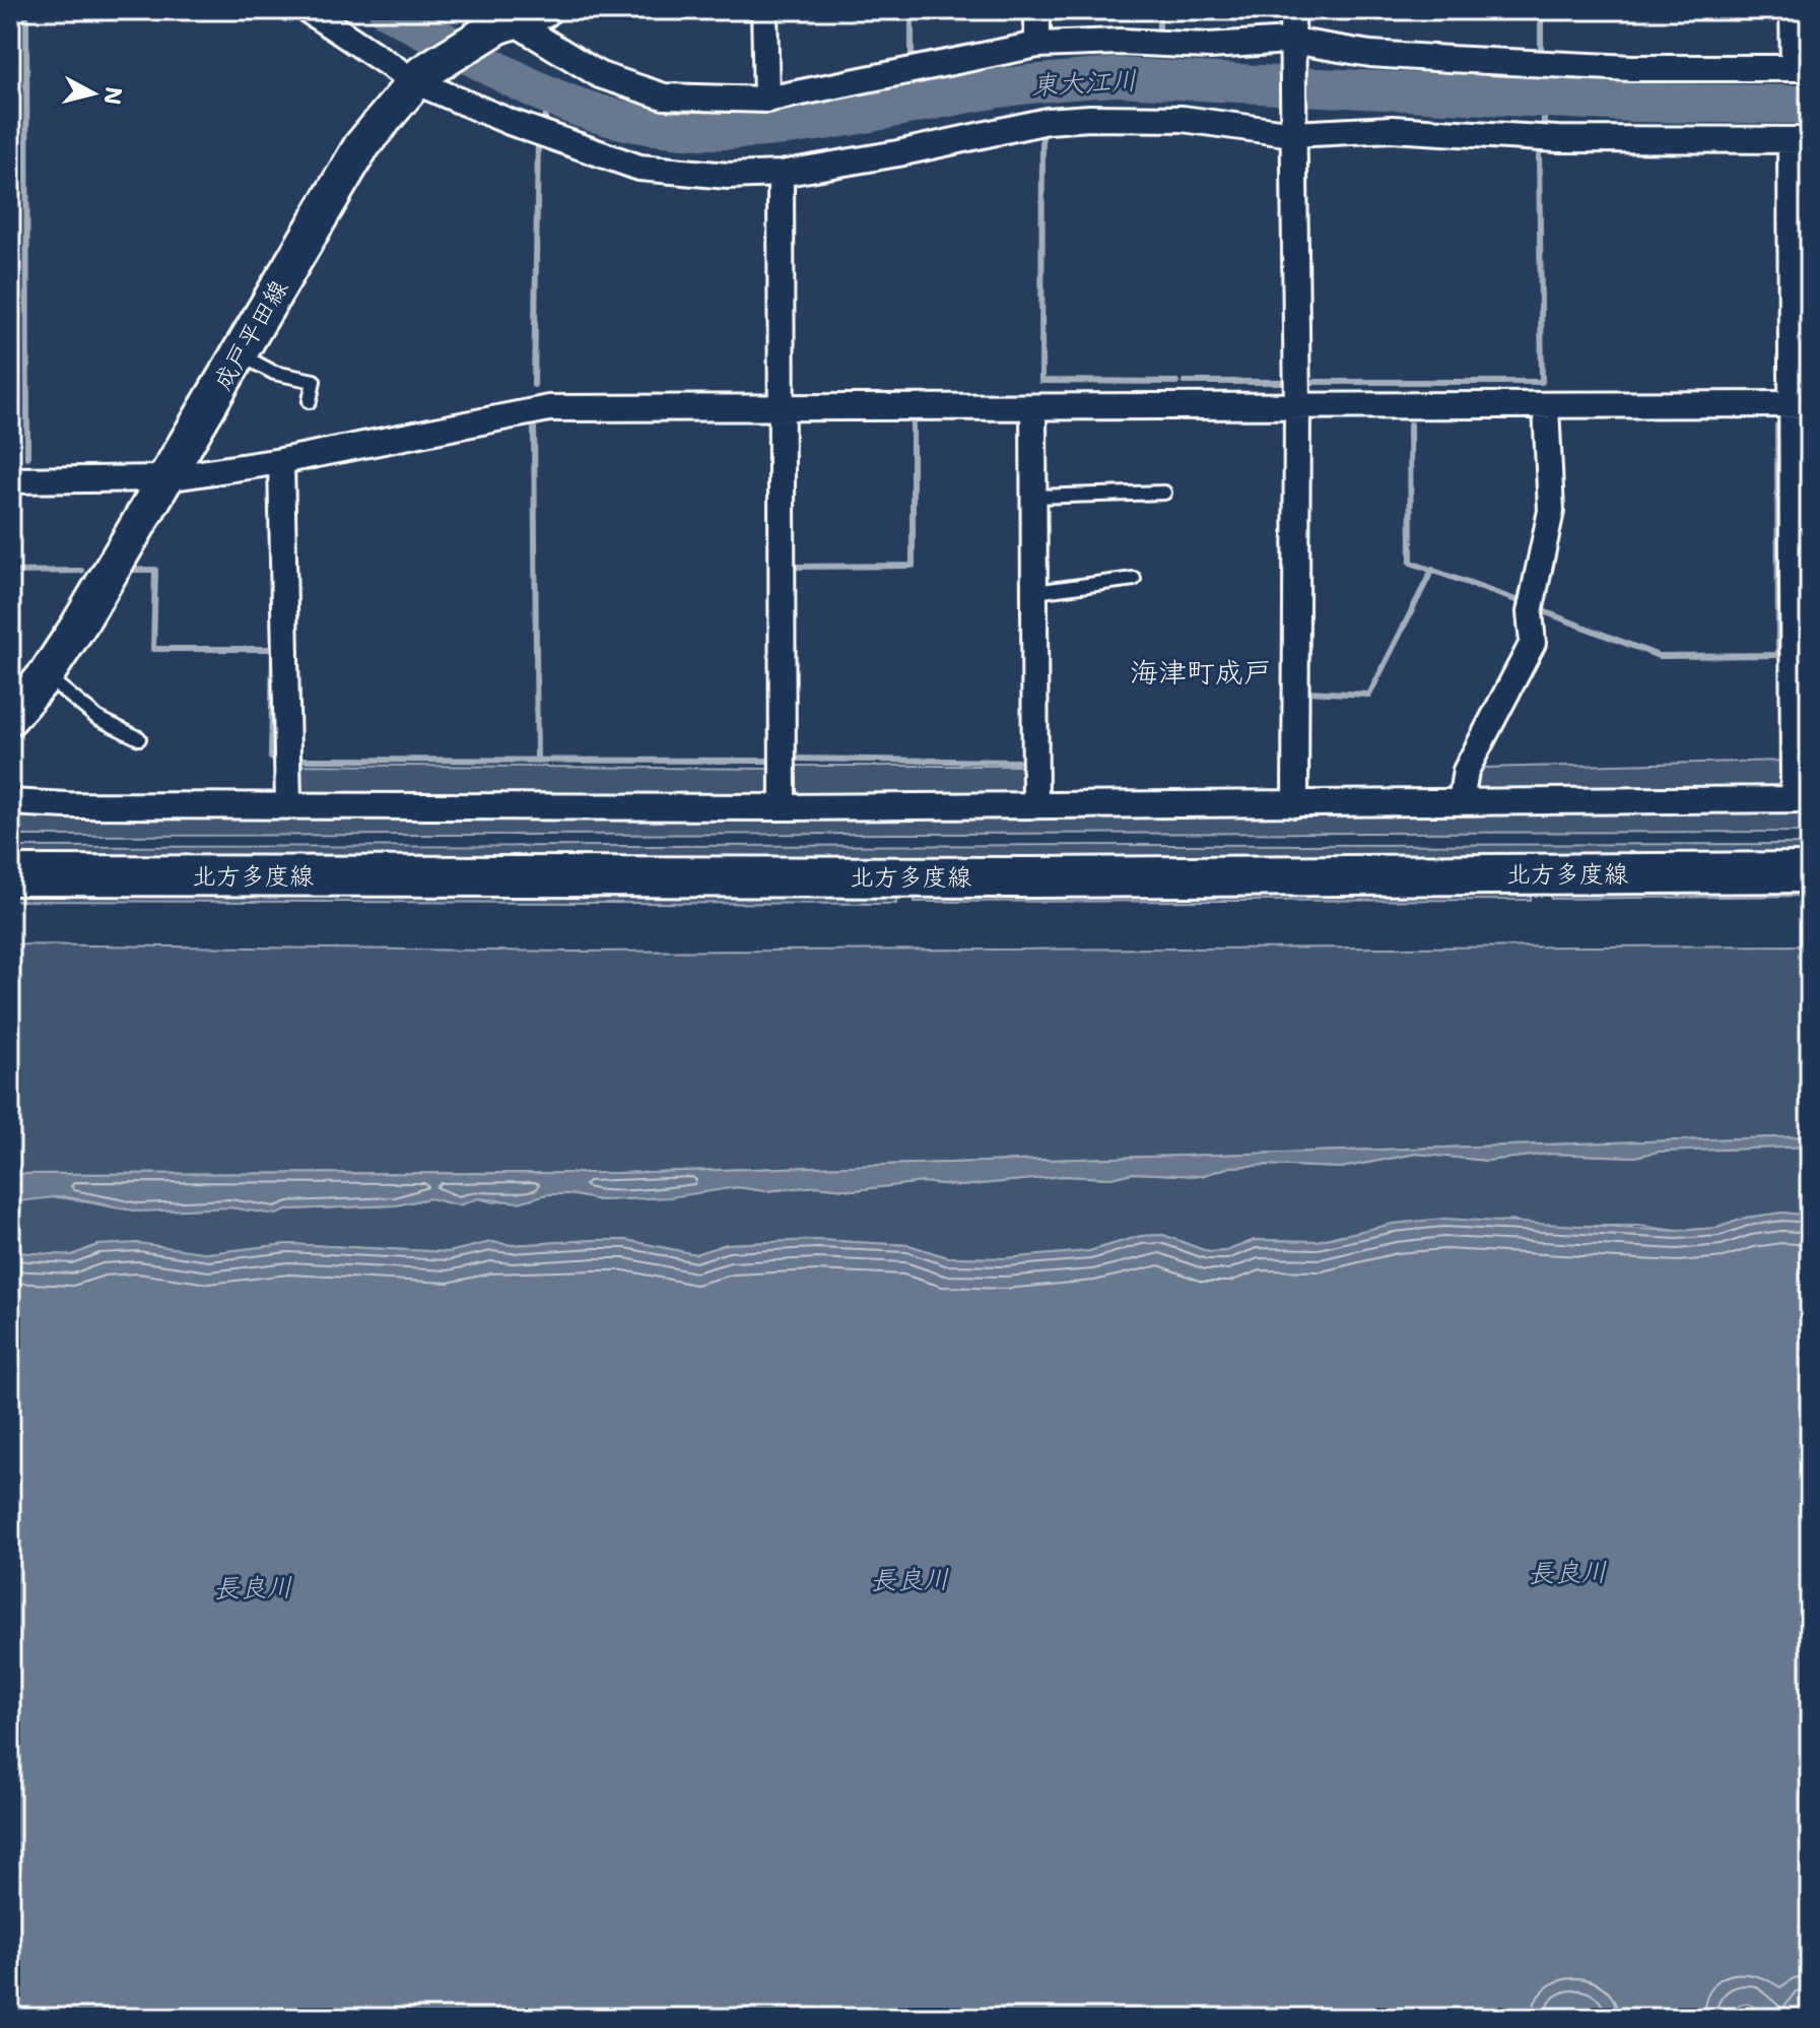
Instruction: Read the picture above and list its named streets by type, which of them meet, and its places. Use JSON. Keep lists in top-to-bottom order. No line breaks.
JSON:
{"streets":{"main road":["成戸平田線","北方多度線"]},"districts":["海津町成戸"],"water":["東大江川","長良川"],"north":"right"}
